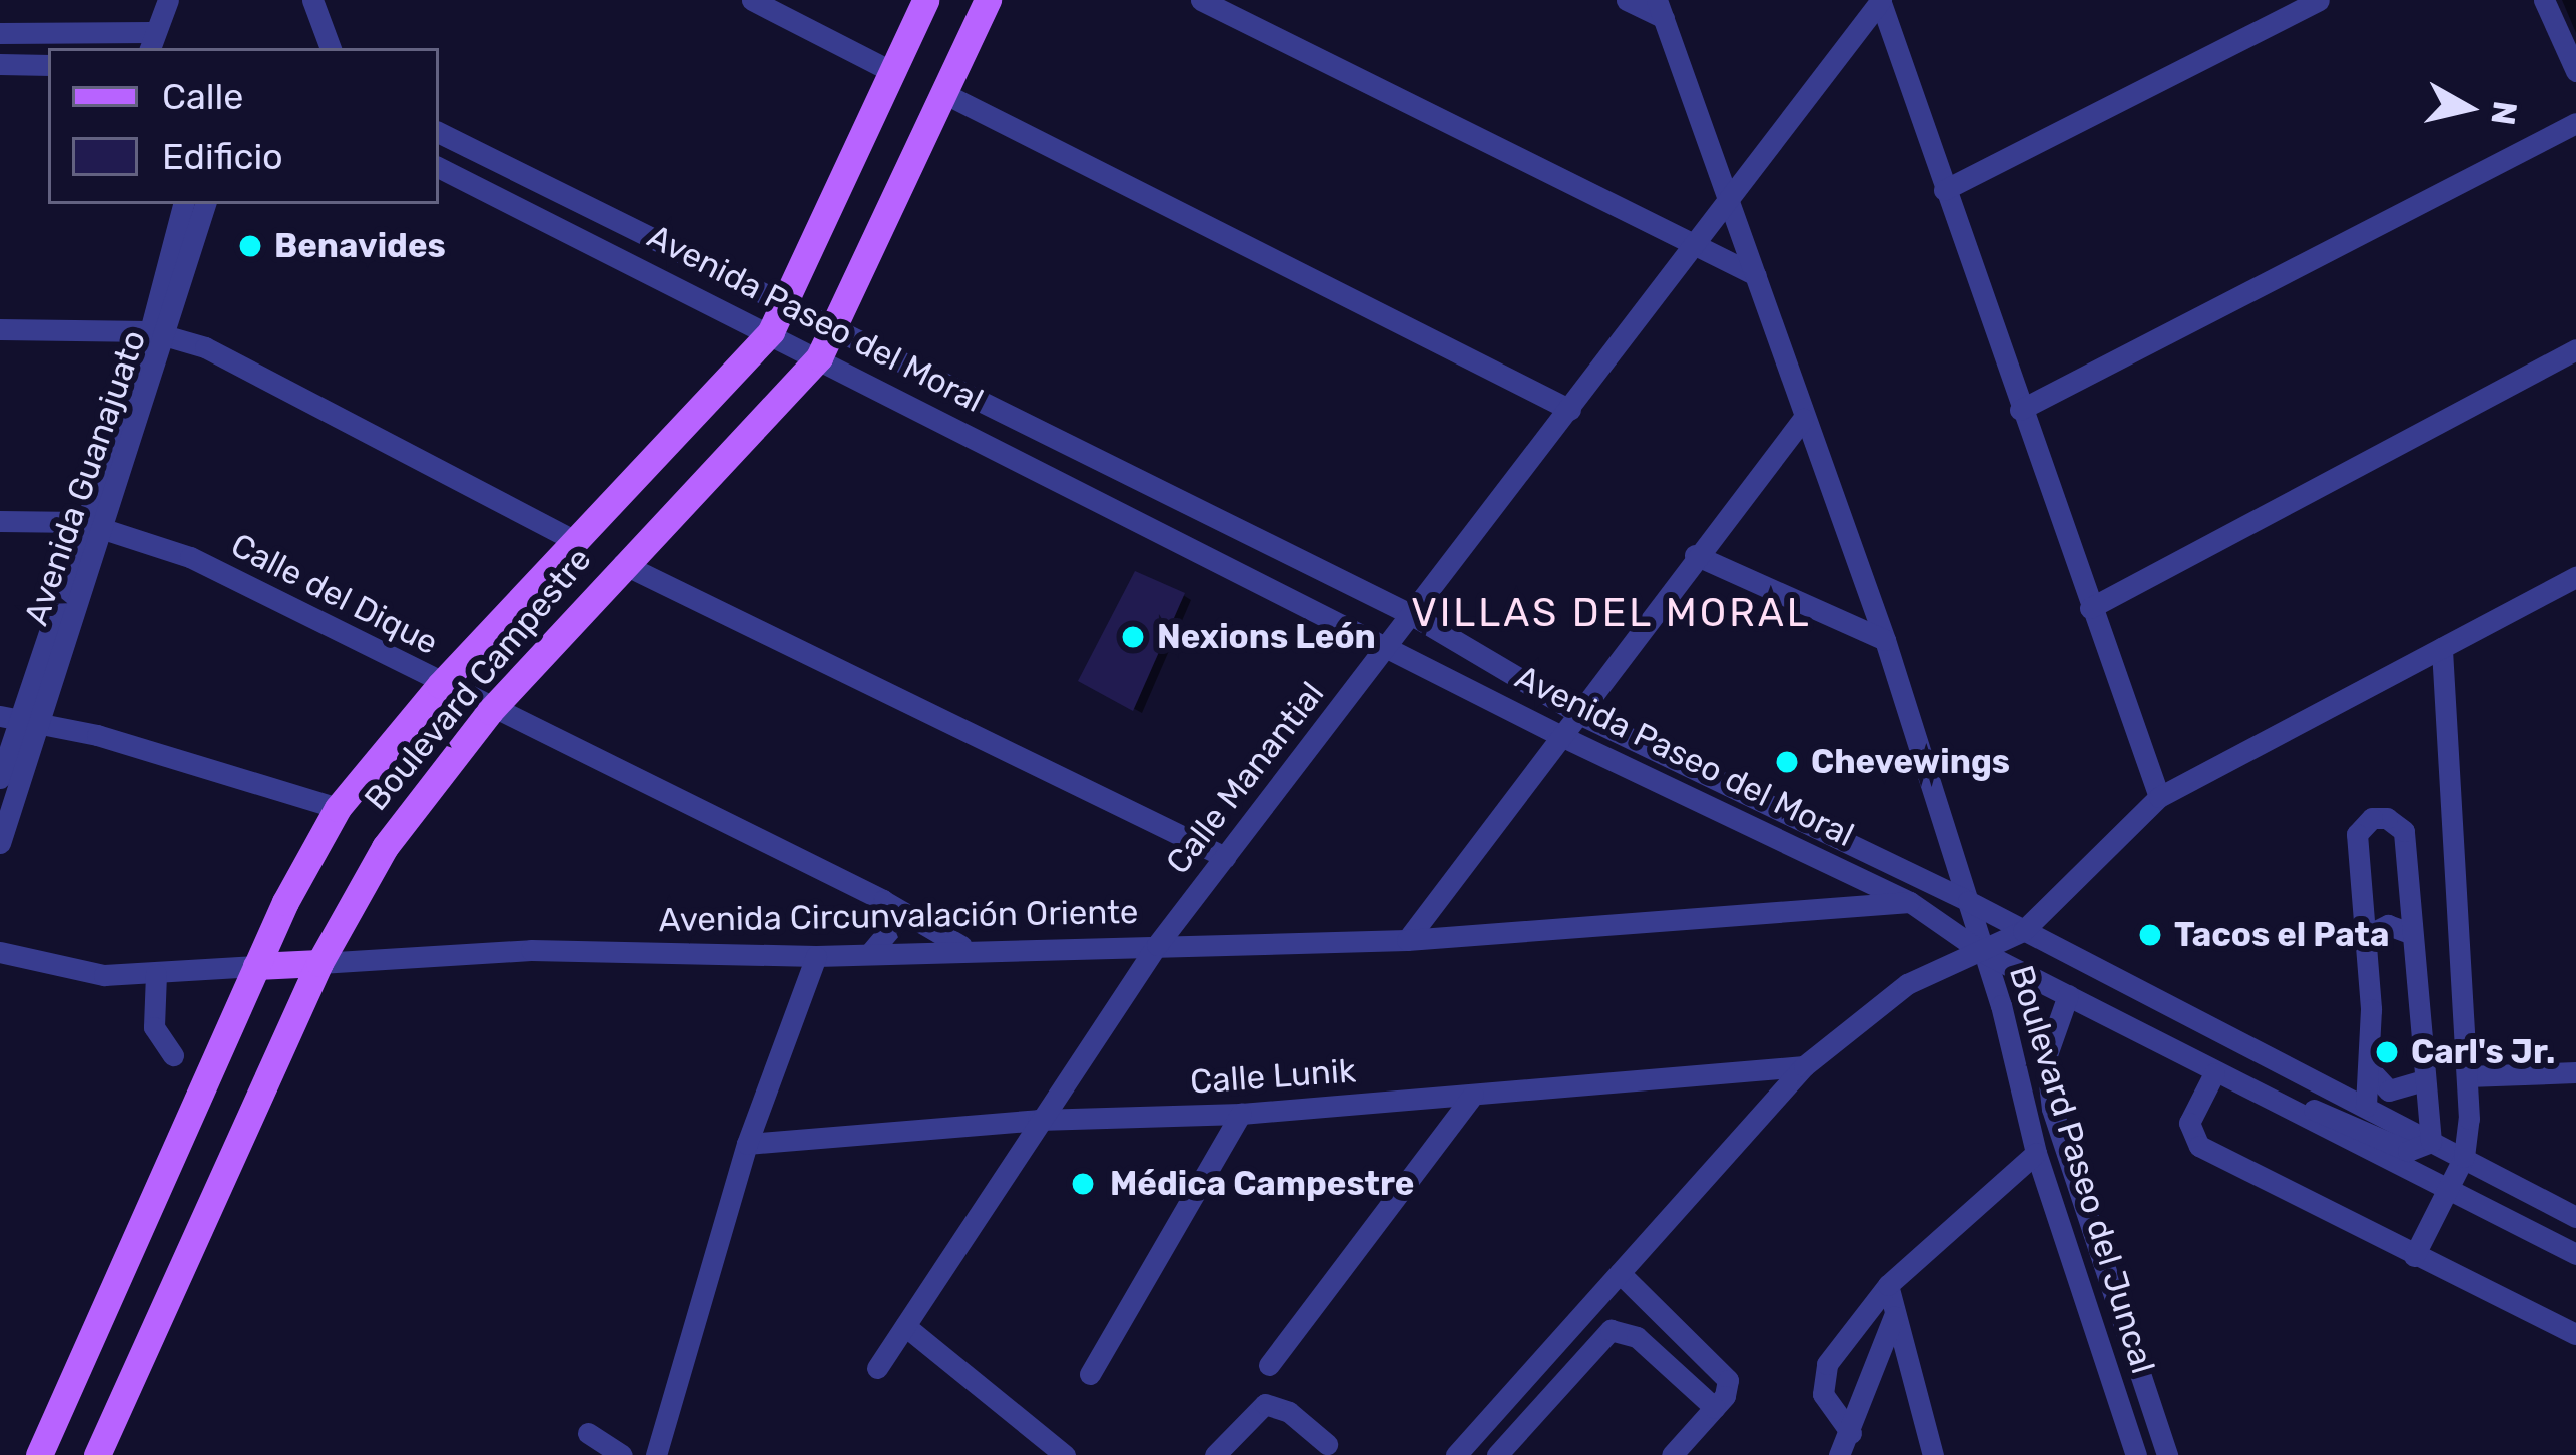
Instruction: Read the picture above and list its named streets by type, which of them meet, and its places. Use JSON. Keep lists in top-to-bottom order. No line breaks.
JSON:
{"streets":{"main road":["Boulevard Campestre"],"street":["Avenida Paseo del Moral","Avenida Guanajuato","Calle del Dique","Calle Manantial","Avenida Circunvalación Oriente","Calle Lunik","Boulevard Paseo del Juncal"]},"crossings":[["Avenida Paseo del Moral","Boulevard Campestre"],["Avenida Paseo del Moral","Calle Manantial"],["Avenida Paseo del Moral","Avenida Circunvalación Oriente"],["Avenida Paseo del Moral","Boulevard Paseo del Juncal"],["Avenida Guanajuato","Calle del Dique"],["Calle del Dique","Boulevard Campestre"],["Calle del Dique","Avenida Circunvalación Oriente"],["Boulevard Campestre","Avenida Circunvalación Oriente"],["Calle Manantial","Avenida Circunvalación Oriente"],["Calle Manantial","Calle Lunik"],["Calle Manantial","Boulevard Paseo del Juncal"]],"districts":["VILLAS DEL MORAL"],"places":["Benavides","Nexions León","Chevewings","Tacos el Pata","Carl's Jr.","Médica Campestre"],"legend":["Calle","Edificio"],"north":"right"}
